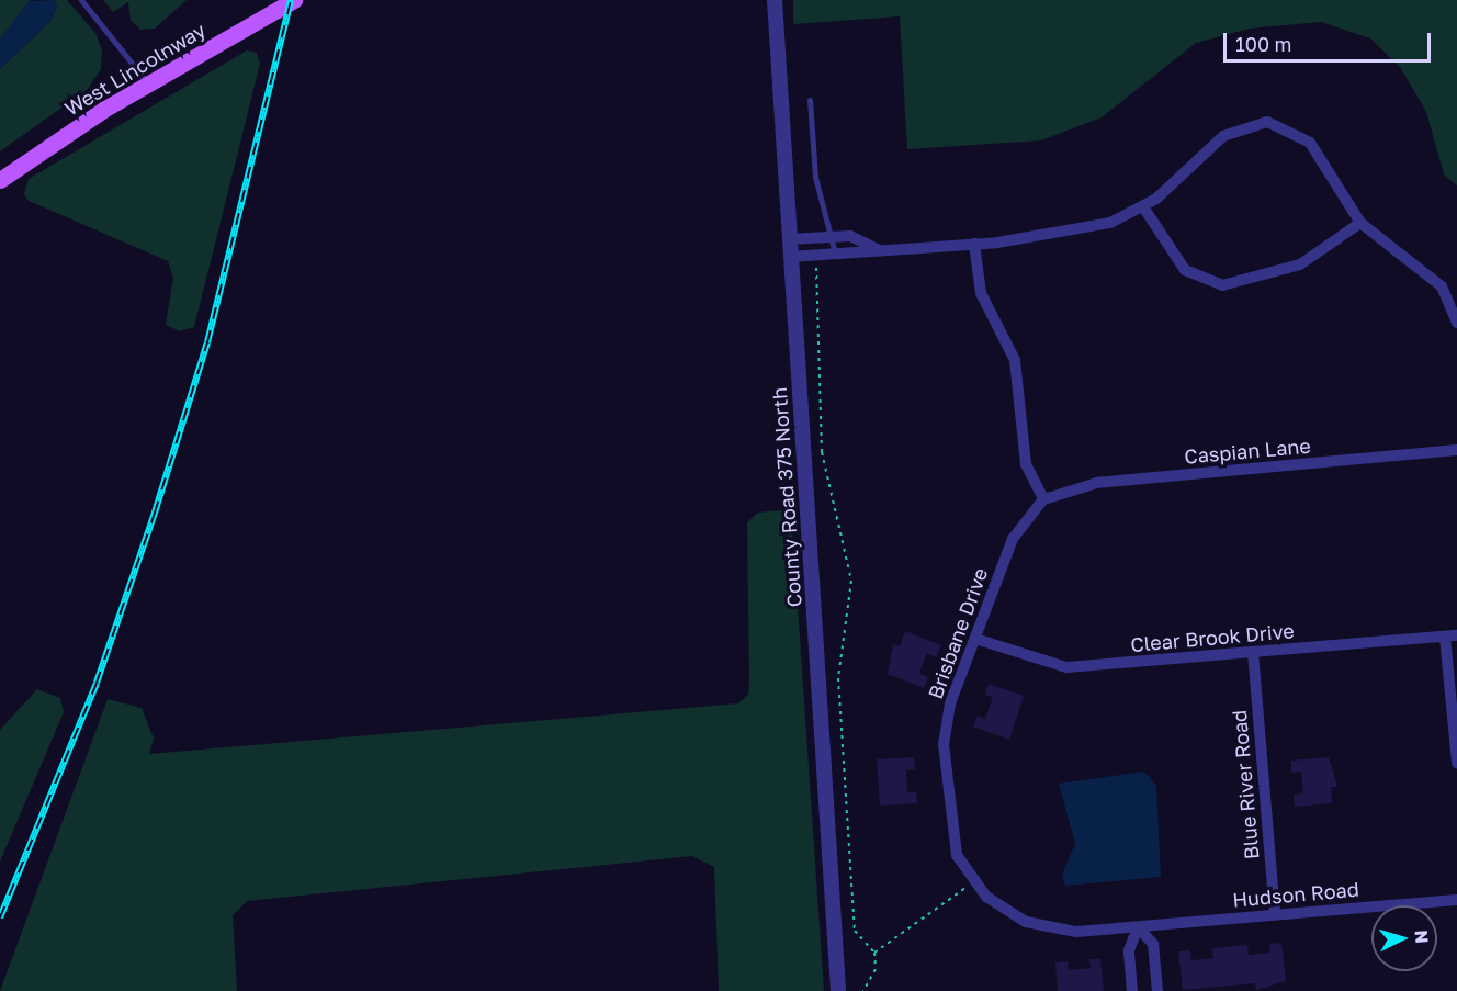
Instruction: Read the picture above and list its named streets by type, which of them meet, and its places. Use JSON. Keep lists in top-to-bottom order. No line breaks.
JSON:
{"streets":{"main road":["West Lincolnway"],"street":["Caspian Lane","County Road 375 North","Brisbane Drive","Clear Brook Drive","Blue River Road","Hudson Road"]},"crossings":[["Caspian Lane","Brisbane Drive"],["Brisbane Drive","Clear Brook Drive"],["Brisbane Drive","Hudson Road"],["Clear Brook Drive","Blue River Road"],["Blue River Road","Hudson Road"]],"scale_bar":"100 m","north":"right"}
